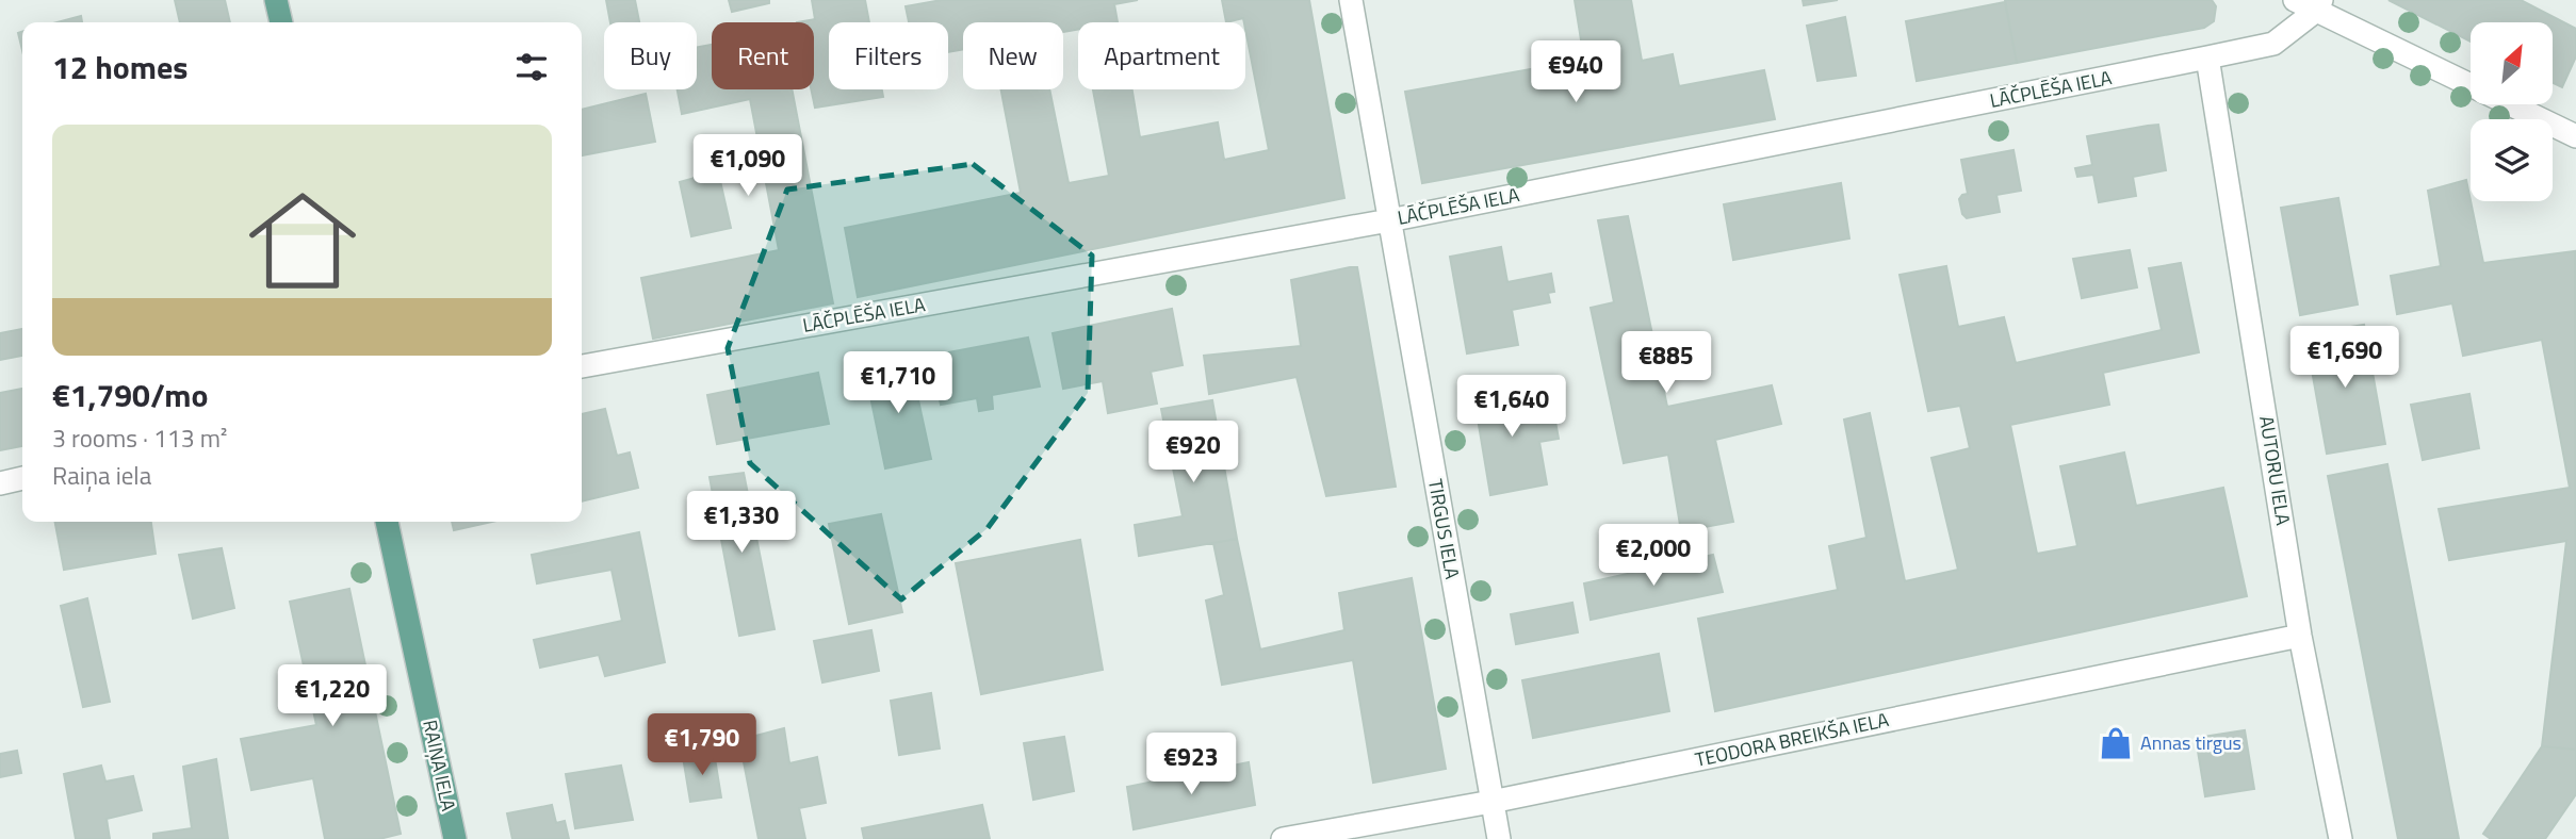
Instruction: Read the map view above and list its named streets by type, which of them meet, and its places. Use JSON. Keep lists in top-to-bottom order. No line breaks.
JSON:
{"streets":{"main road":["RAIŅA IELA"],"street":["LĀČPLĒŠA IELA","AUTORU IELA","TIRGUS IELA","TEODORA BREIKŠA IELA"]},"crossings":[["LĀČPLĒŠA IELA","AUTORU IELA"],["LĀČPLĒŠA IELA","TIRGUS IELA"],["AUTORU IELA","TEODORA BREIKŠA IELA"],["TIRGUS IELA","TEODORA BREIKŠA IELA"]],"places":{"shop":["Annas tirgus"]},"north":"top right","page":{"chip":["Buy","Rent","Filters","New","Apartment"],"heading":"12 homes","price":["€940","€1,090","€1,690","€885","€1,710","€1,640","€920","€1,330","€2,000","€1,220","€1,790","€923"],"list":[{"name":"€1,790/mo","note":"3 rooms · 113 m² · Raiņa iela"}]}}
